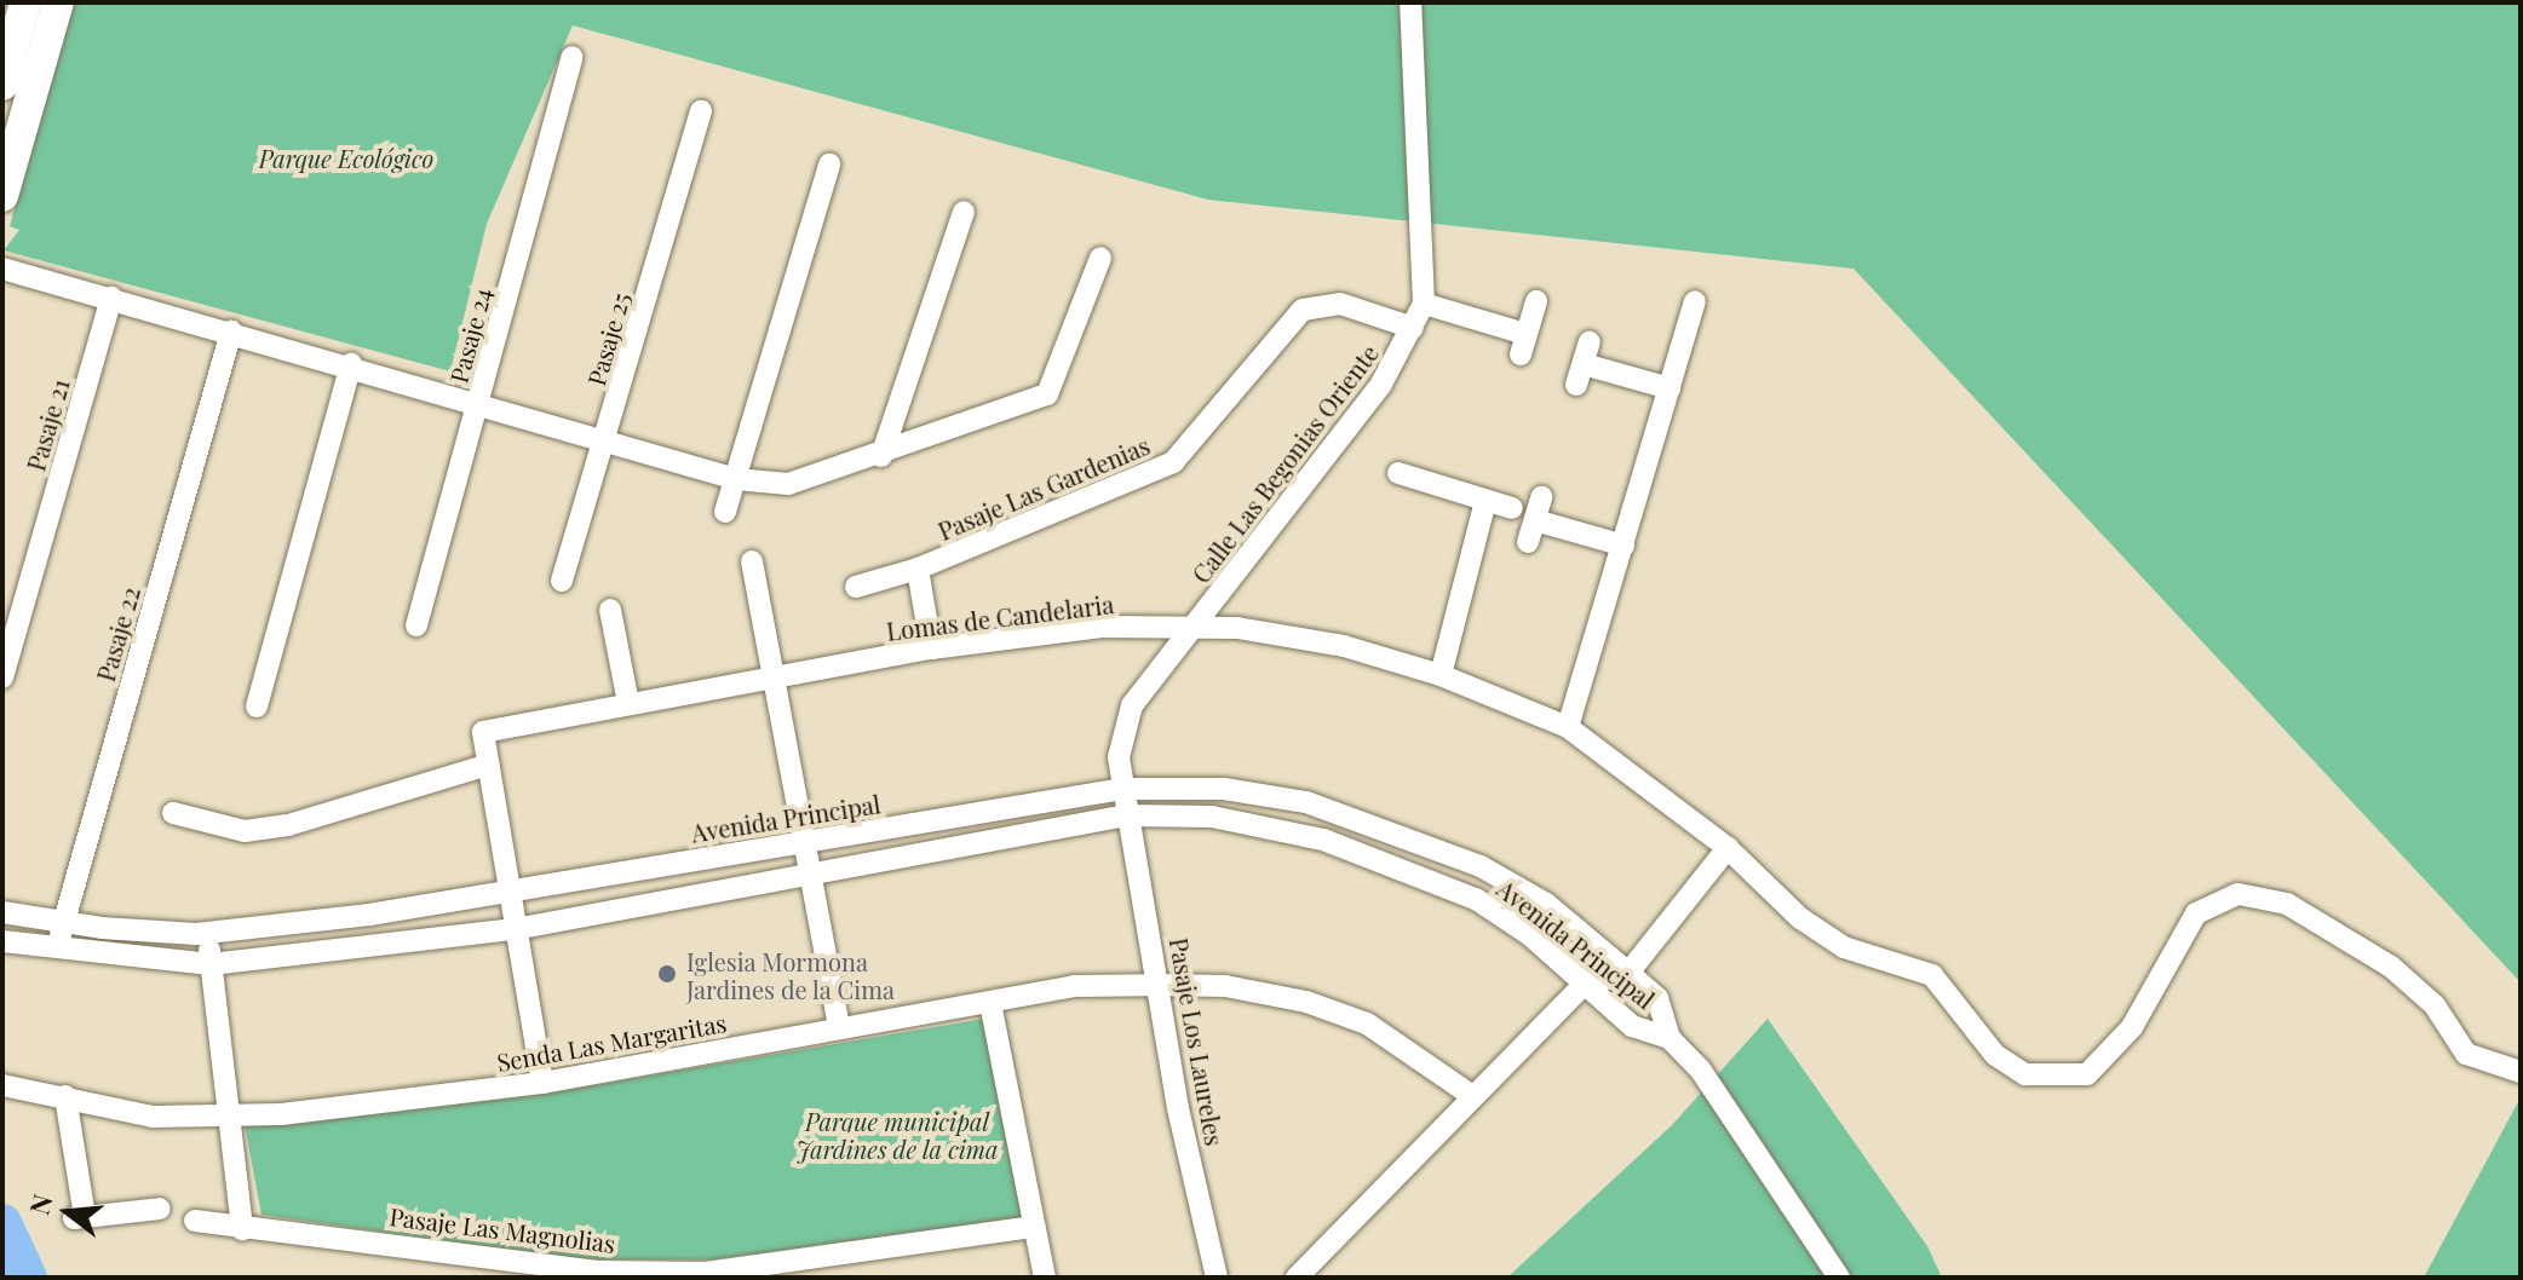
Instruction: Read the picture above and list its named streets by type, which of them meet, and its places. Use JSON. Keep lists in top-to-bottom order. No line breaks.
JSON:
{"streets":{"street":["Pasaje 24","Pasaje 25","Pasaje 21","Calle Las Begonias Oriente","Pasaje Las Gardenias","Lomas de Candelaria","Pasaje 22","Avenida Principal","Senda Las Margaritas","Pasaje Los Laureles","Pasaje Las Magnolias"]},"crossings":[["Calle Las Begonias Oriente","Pasaje Las Gardenias"],["Calle Las Begonias Oriente","Lomas de Candelaria"],["Calle Las Begonias Oriente","Avenida Principal"],["Calle Las Begonias Oriente","Pasaje Los Laureles"],["Lomas de Candelaria","Avenida Principal"],["Lomas de Candelaria","Senda Las Margaritas"],["Pasaje 22","Avenida Principal"],["Avenida Principal","Pasaje Los Laureles"],["Senda Las Margaritas","Pasaje Los Laureles"]],"parks":["Parque Ecológico","Parque municipal Jardines de la cima"],"places":["Iglesia Mormona Jardines de la Cima"],"north":"left"}
